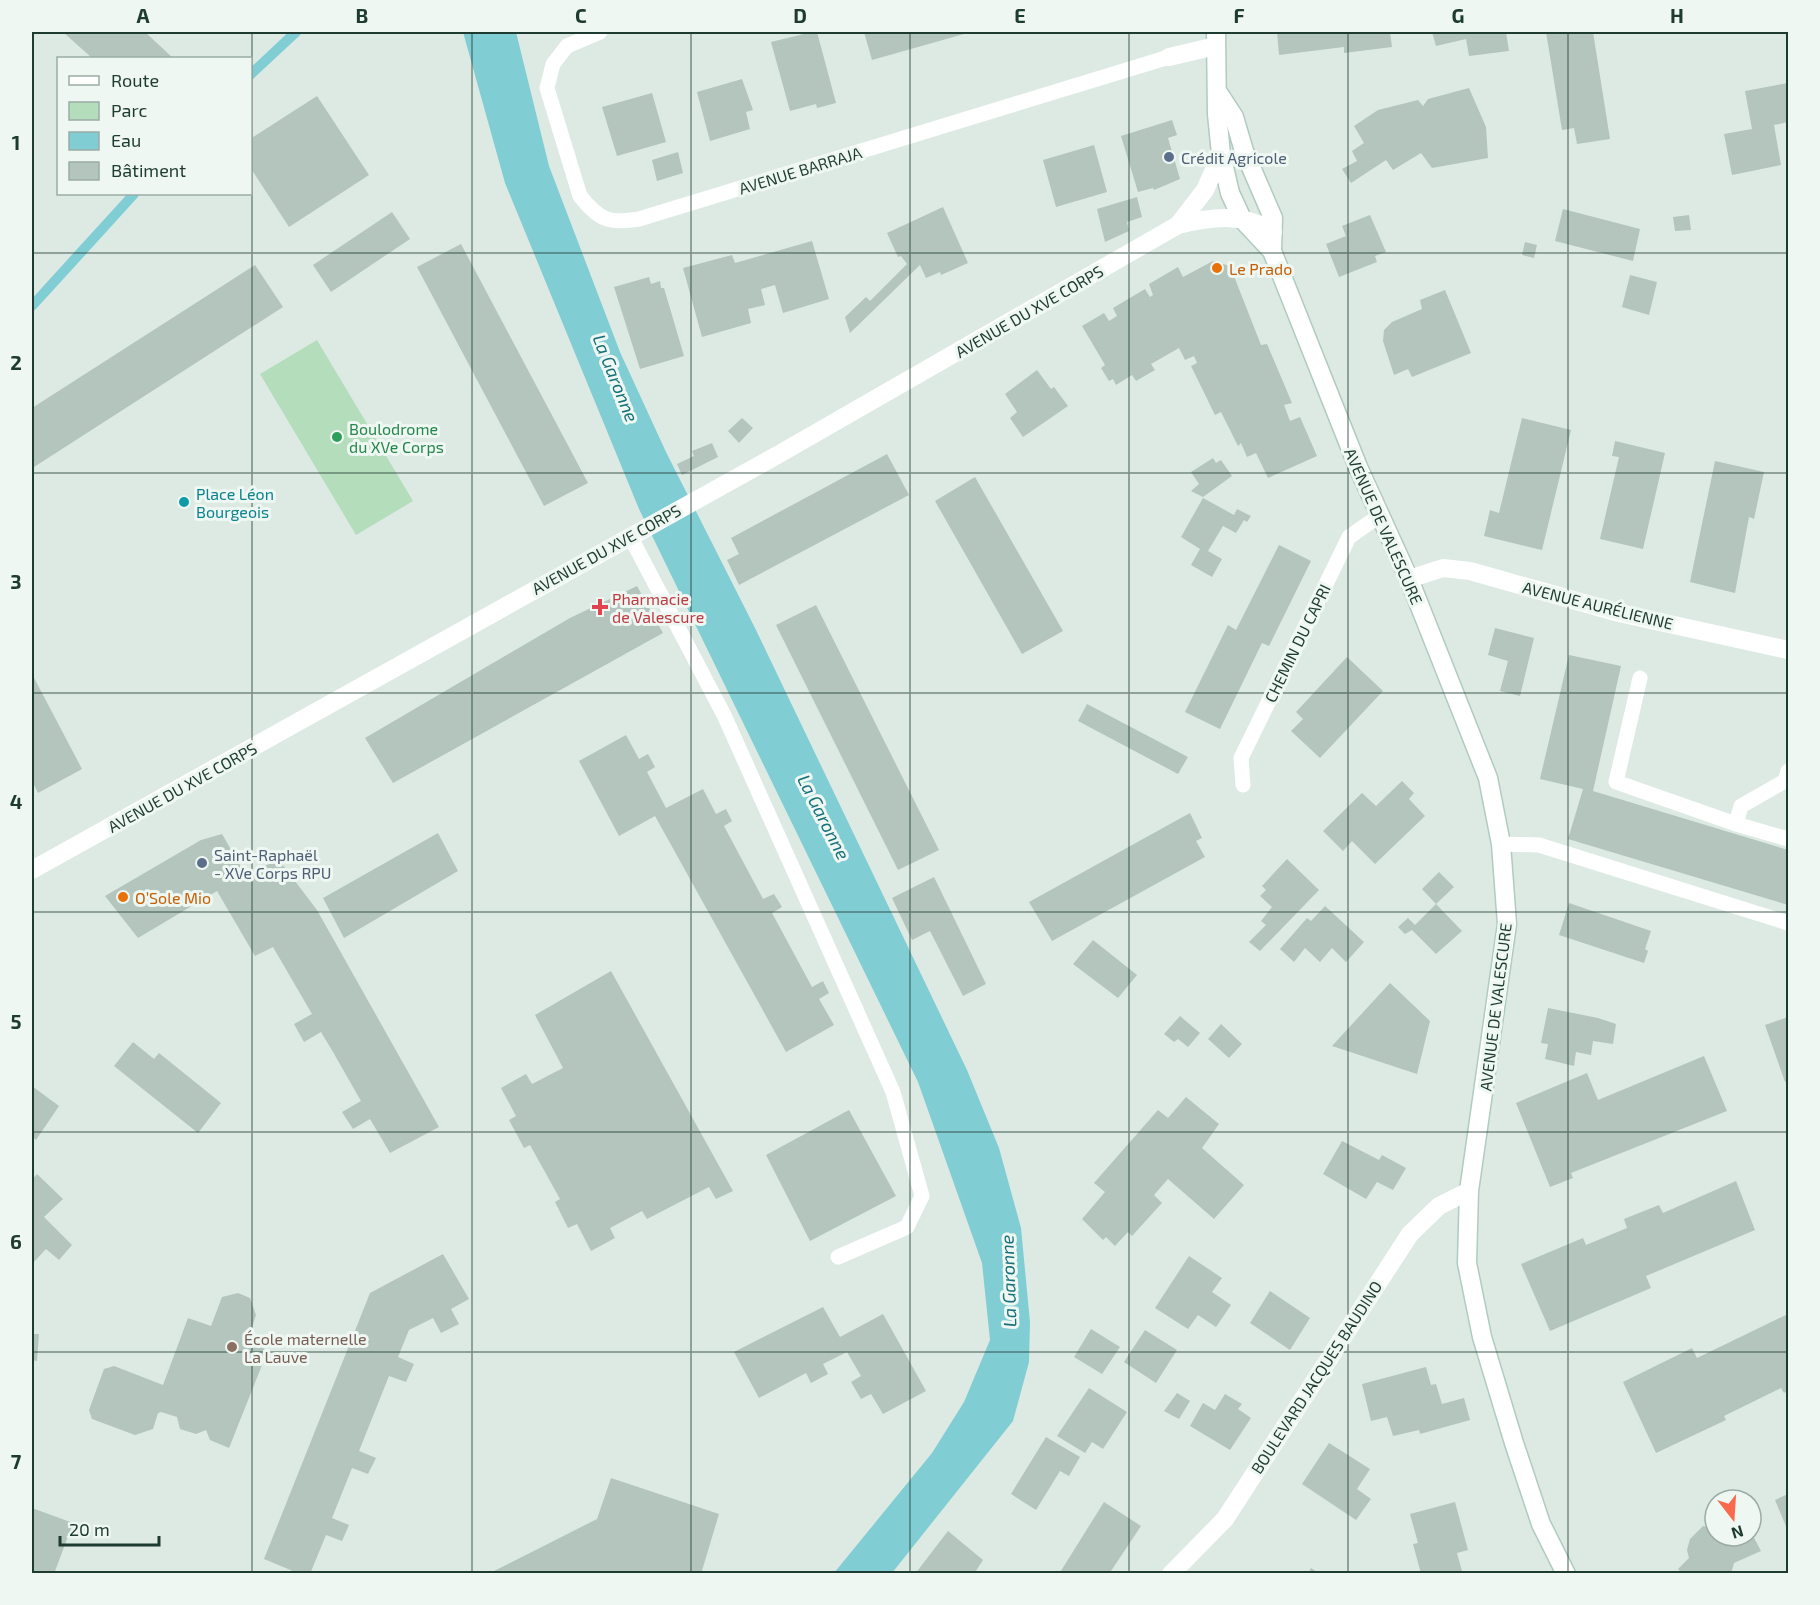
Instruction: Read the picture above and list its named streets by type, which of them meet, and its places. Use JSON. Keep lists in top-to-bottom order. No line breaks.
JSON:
{"streets":{"street":["AVENUE BARRAJA","AVENUE DU XVE CORPS","AVENUE DE VALESCURE","AVENUE AURÉLIENNE","BOULEVARD JACQUES BAUDINO"],"lane":["CHEMIN DU CAPRI"]},"crossings":[["AVENUE BARRAJA","AVENUE DE VALESCURE"],["AVENUE DU XVE CORPS","AVENUE DE VALESCURE"],["AVENUE DE VALESCURE","AVENUE AURÉLIENNE"],["AVENUE DE VALESCURE","CHEMIN DU CAPRI"],["AVENUE DE VALESCURE","BOULEVARD JACQUES BAUDINO"]],"water":["La Garonne"],"places":{"other":["Crédit Agricole","Le Prado","Boulodrome du XVe Corps","Place Léon Bourgeois","Saint-Raphaël - XVe Corps RPU","O’Sole Mio","École maternelle La Lauve"],"health":["Pharmacie de Valescure"]},"legend":["Route","Parc","Eau","Bâtiment"],"scale_bar":"20 m","north":"bottom","grid":{"columns":["A","B","C","D","E","F","G","H"],"rows":["1","2","3","4","5","6","7"]}}
